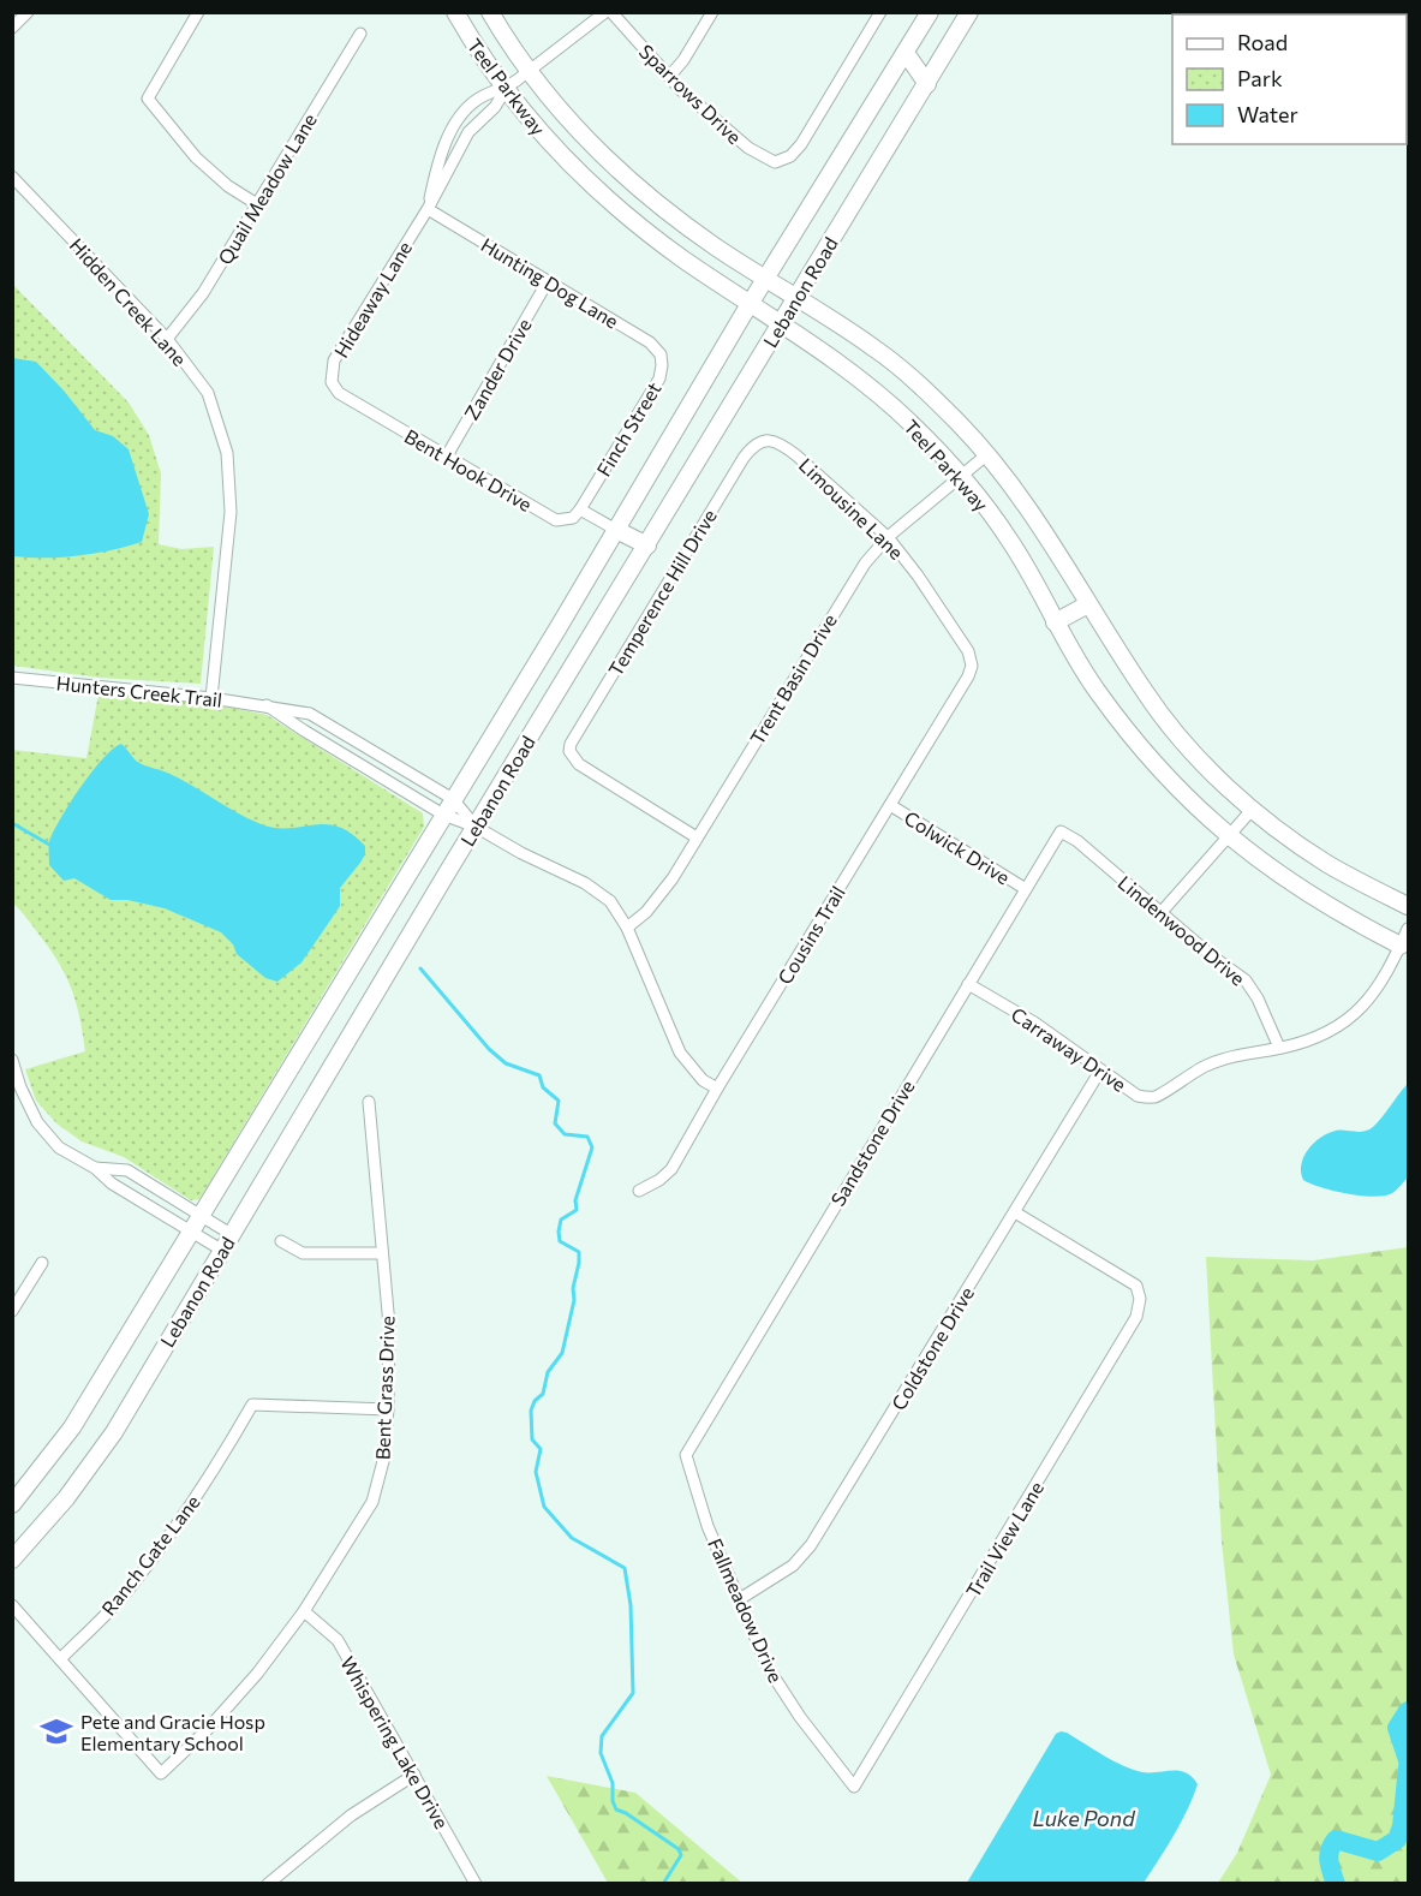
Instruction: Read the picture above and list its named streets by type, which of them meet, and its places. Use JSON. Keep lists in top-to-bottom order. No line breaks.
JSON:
{"streets":{"main road":["Teel Parkway","Lebanon Road"],"street":["Sparrows Drive","Quail Meadow Lane","Hunting Dog Lane","Hideaway Lane","Hidden Creek Lane","Zander Drive","Finch Street","Bent Hook Drive","Limousine Lane","Temperence Hill Drive","Trent Basin Drive","Hunters Creek Trail","Colwick Drive","Lindenwood Drive","Cousins Trail","Carraway Drive","Sandstone Drive","Coldstone Drive","Bent Grass Drive","Trail View Lane","Ranch Gate Lane","Fallmeadow Drive","Whispering Lake Drive"]},"crossings":[["Teel Parkway","Lebanon Road"],["Teel Parkway","Hideaway Lane"],["Teel Parkway","Trent Basin Drive"],["Teel Parkway","Carraway Drive"],["Sparrows Drive","Hideaway Lane"],["Quail Meadow Lane","Hidden Creek Lane"],["Hunting Dog Lane","Hideaway Lane"],["Hunting Dog Lane","Zander Drive"],["Hunting Dog Lane","Finch Street"],["Lebanon Road","Hunters Creek Trail"],["Hideaway Lane","Bent Hook Drive"],["Hidden Creek Lane","Hunters Creek Trail"],["Zander Drive","Bent Hook Drive"],["Finch Street","Bent Hook Drive"],["Limousine Lane","Temperence Hill Drive"],["Limousine Lane","Trent Basin Drive"],["Limousine Lane","Cousins Trail"],["Temperence Hill Drive","Trent Basin Drive"],["Trent Basin Drive","Hunters Creek Trail"],["Hunters Creek Trail","Cousins Trail"],["Colwick Drive","Cousins Trail"],["Colwick Drive","Sandstone Drive"],["Lindenwood Drive","Carraway Drive"],["Lindenwood Drive","Sandstone Drive"],["Carraway Drive","Sandstone Drive"],["Carraway Drive","Coldstone Drive"],["Sandstone Drive","Fallmeadow Drive"],["Coldstone Drive","Trail View Lane"],["Coldstone Drive","Fallmeadow Drive"],["Bent Grass Drive","Ranch Gate Lane"],["Bent Grass Drive","Whispering Lake Drive"],["Trail View Lane","Fallmeadow Drive"]],"water":["Luke Pond"],"places":{"school or university":["Pete and Gracie Hosp Elementary School"]},"legend":["Road","Park","Water"]}
